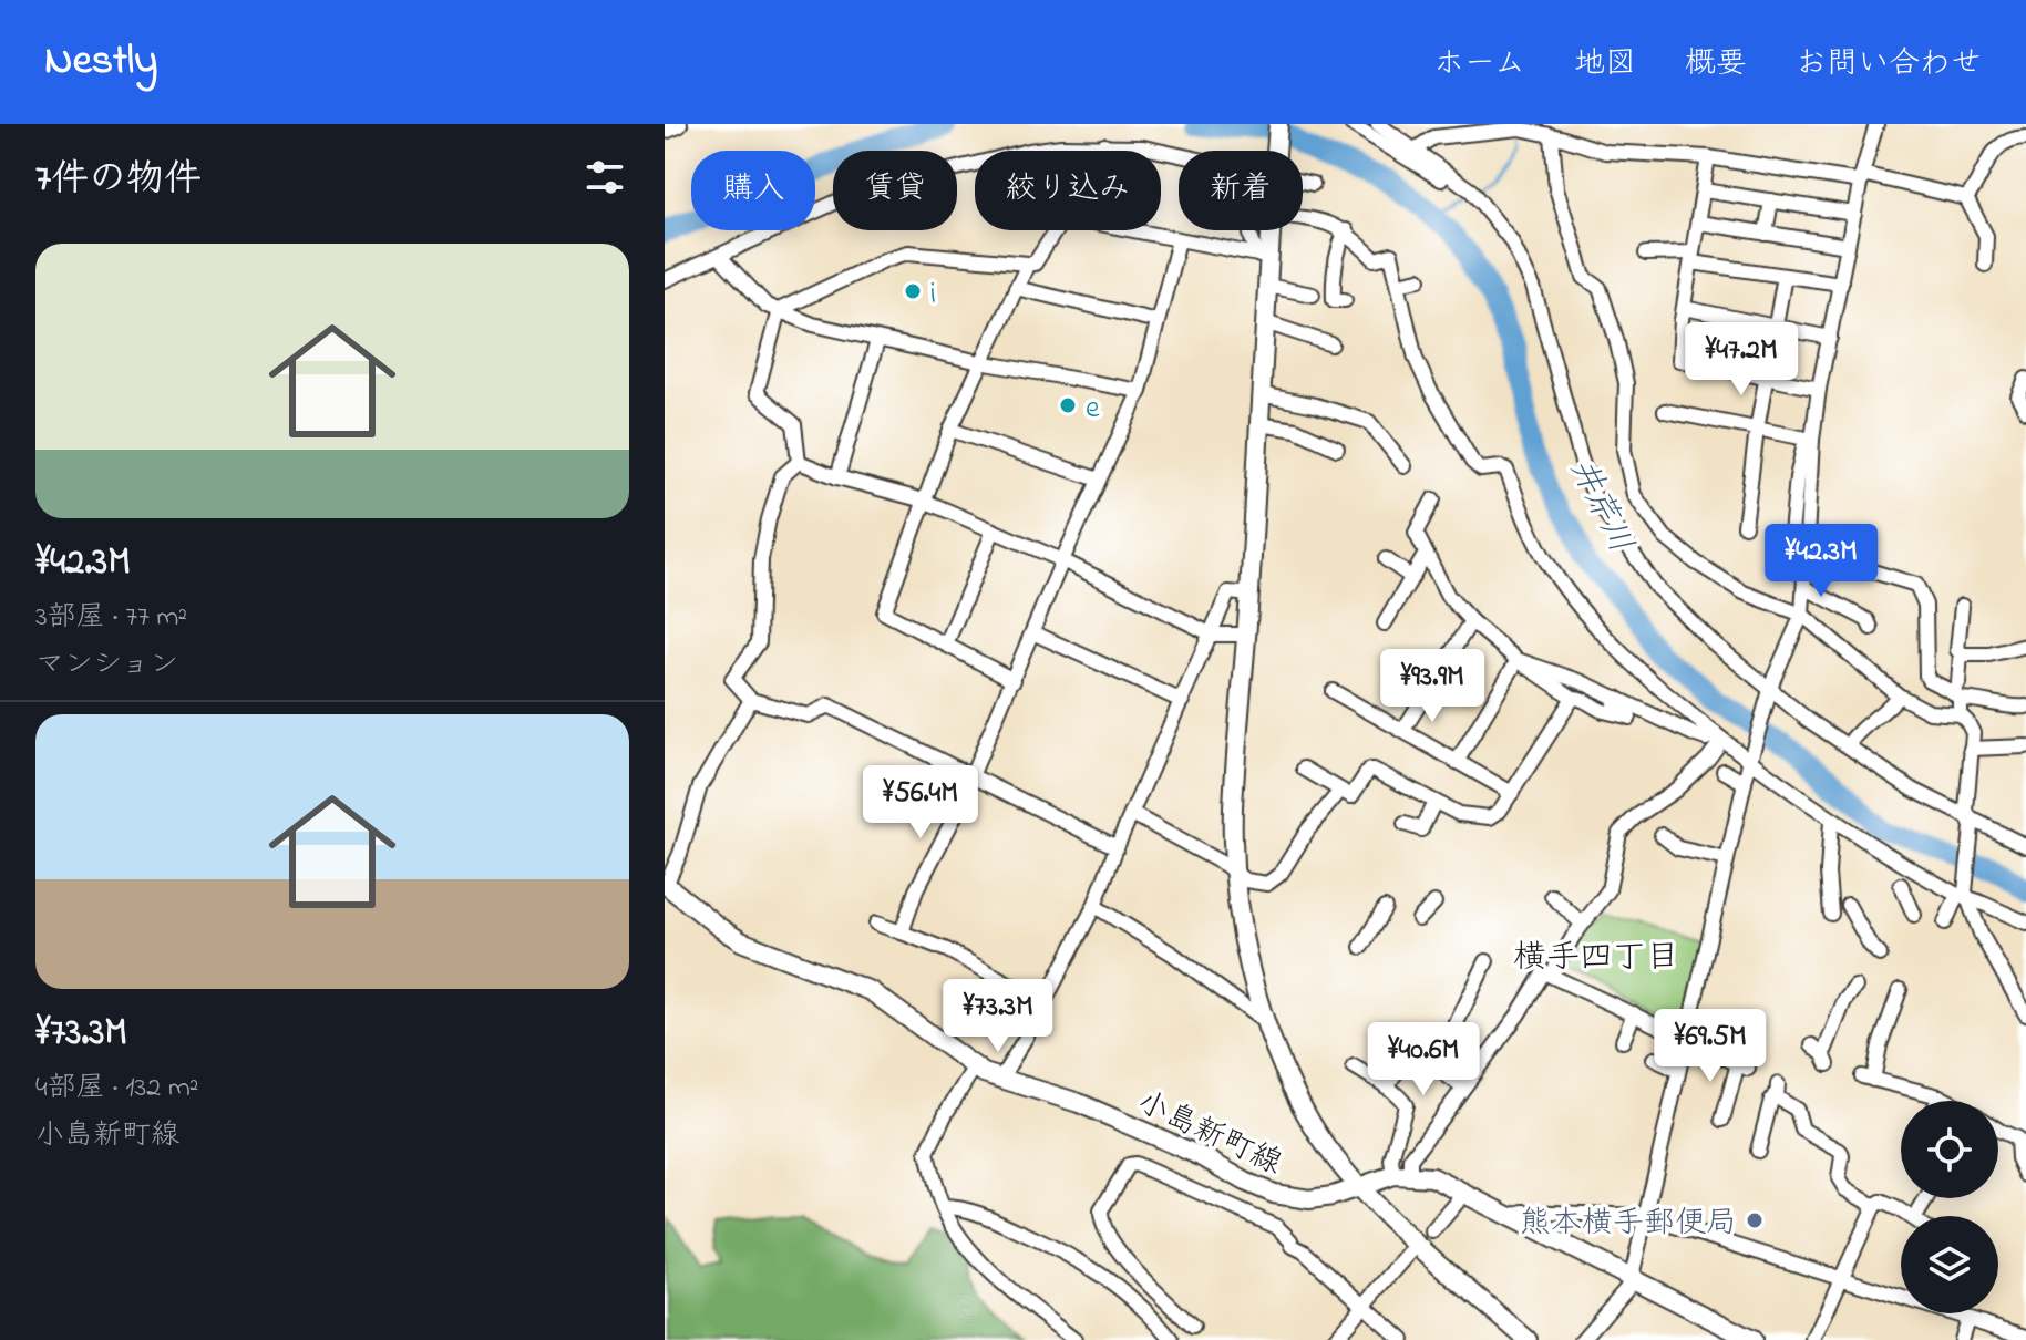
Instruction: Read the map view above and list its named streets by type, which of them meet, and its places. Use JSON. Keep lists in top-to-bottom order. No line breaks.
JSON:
{"streets":{"street":["小島新町線"]},"districts":["横手四丁目"],"water":["井芹川"],"places":["i","e","熊本横手郵便局"],"page":{"header":"Nestly","nav":["ホーム","地図","概要","お問い合わせ"],"heading":"7件の物件","chip":["購入","賃貸","絞り込み","新着"],"list":[{"name":"¥42.3M","note":"3部屋 · 77 m² · マンション"},{"name":"¥73.3M","note":"4部屋 · 132 m² · 小島新町線"}],"price":["¥47.2M","¥42.3M","¥93.9M","¥56.4M","¥73.3M","¥69.5M","¥40.6M"]}}
